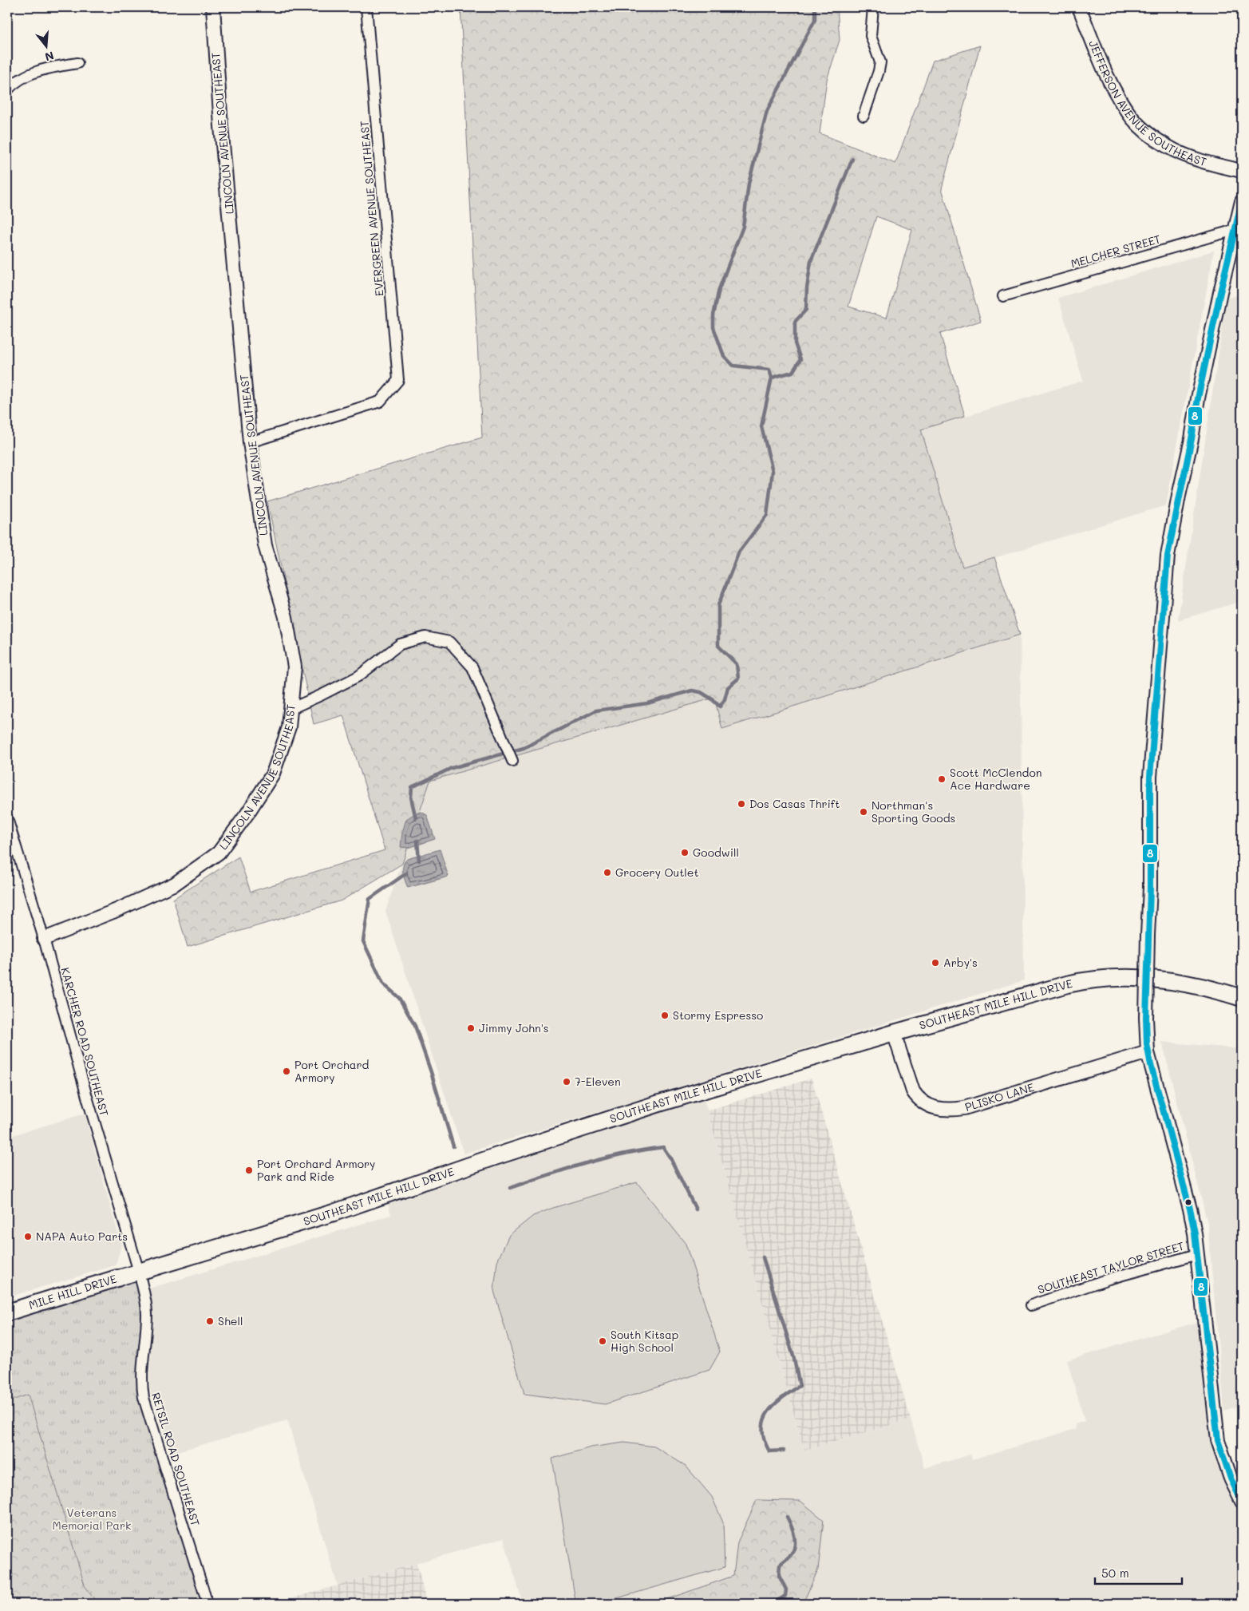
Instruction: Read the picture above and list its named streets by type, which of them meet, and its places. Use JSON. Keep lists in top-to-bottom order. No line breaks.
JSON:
{"streets":{"main road":["SOUTHEAST MILE HILL DRIVE","MILE HILL DRIVE"],"street":["JEFFERSON AVENUE SOUTHEAST","LINCOLN AVENUE SOUTHEAST","EVERGREEN AVENUE SOUTHEAST","MELCHER STREET","KARCHER ROAD SOUTHEAST","PLISKO LANE","SOUTHEAST TAYLOR STREET","RETSIL ROAD SOUTHEAST"]},"crossings":[["LINCOLN AVENUE SOUTHEAST","EVERGREEN AVENUE SOUTHEAST"],["LINCOLN AVENUE SOUTHEAST","KARCHER ROAD SOUTHEAST"],["SOUTHEAST MILE HILL DRIVE","KARCHER ROAD SOUTHEAST"],["SOUTHEAST MILE HILL DRIVE","PLISKO LANE"],["SOUTHEAST MILE HILL DRIVE","MILE HILL DRIVE"],["SOUTHEAST MILE HILL DRIVE","RETSIL ROAD SOUTHEAST"],["KARCHER ROAD SOUTHEAST","MILE HILL DRIVE"],["KARCHER ROAD SOUTHEAST","RETSIL ROAD SOUTHEAST"],["MILE HILL DRIVE","RETSIL ROAD SOUTHEAST"]],"parks":["Veterans Memorial Park"],"places":["Scott McClendon Ace Hardware","Dos Casas Thrift","Northman's Sporting Goods","Goodwill","Grocery Outlet","Arby's","Stormy Espresso","Jimmy John's","Port Orchard Armory","7-Eleven","Port Orchard Armory Park and Ride","NAPA Auto Parts","Shell","South Kitsap High School"],"lines":["transit line 8"],"scale_bar":"50 m","north":"bottom"}
